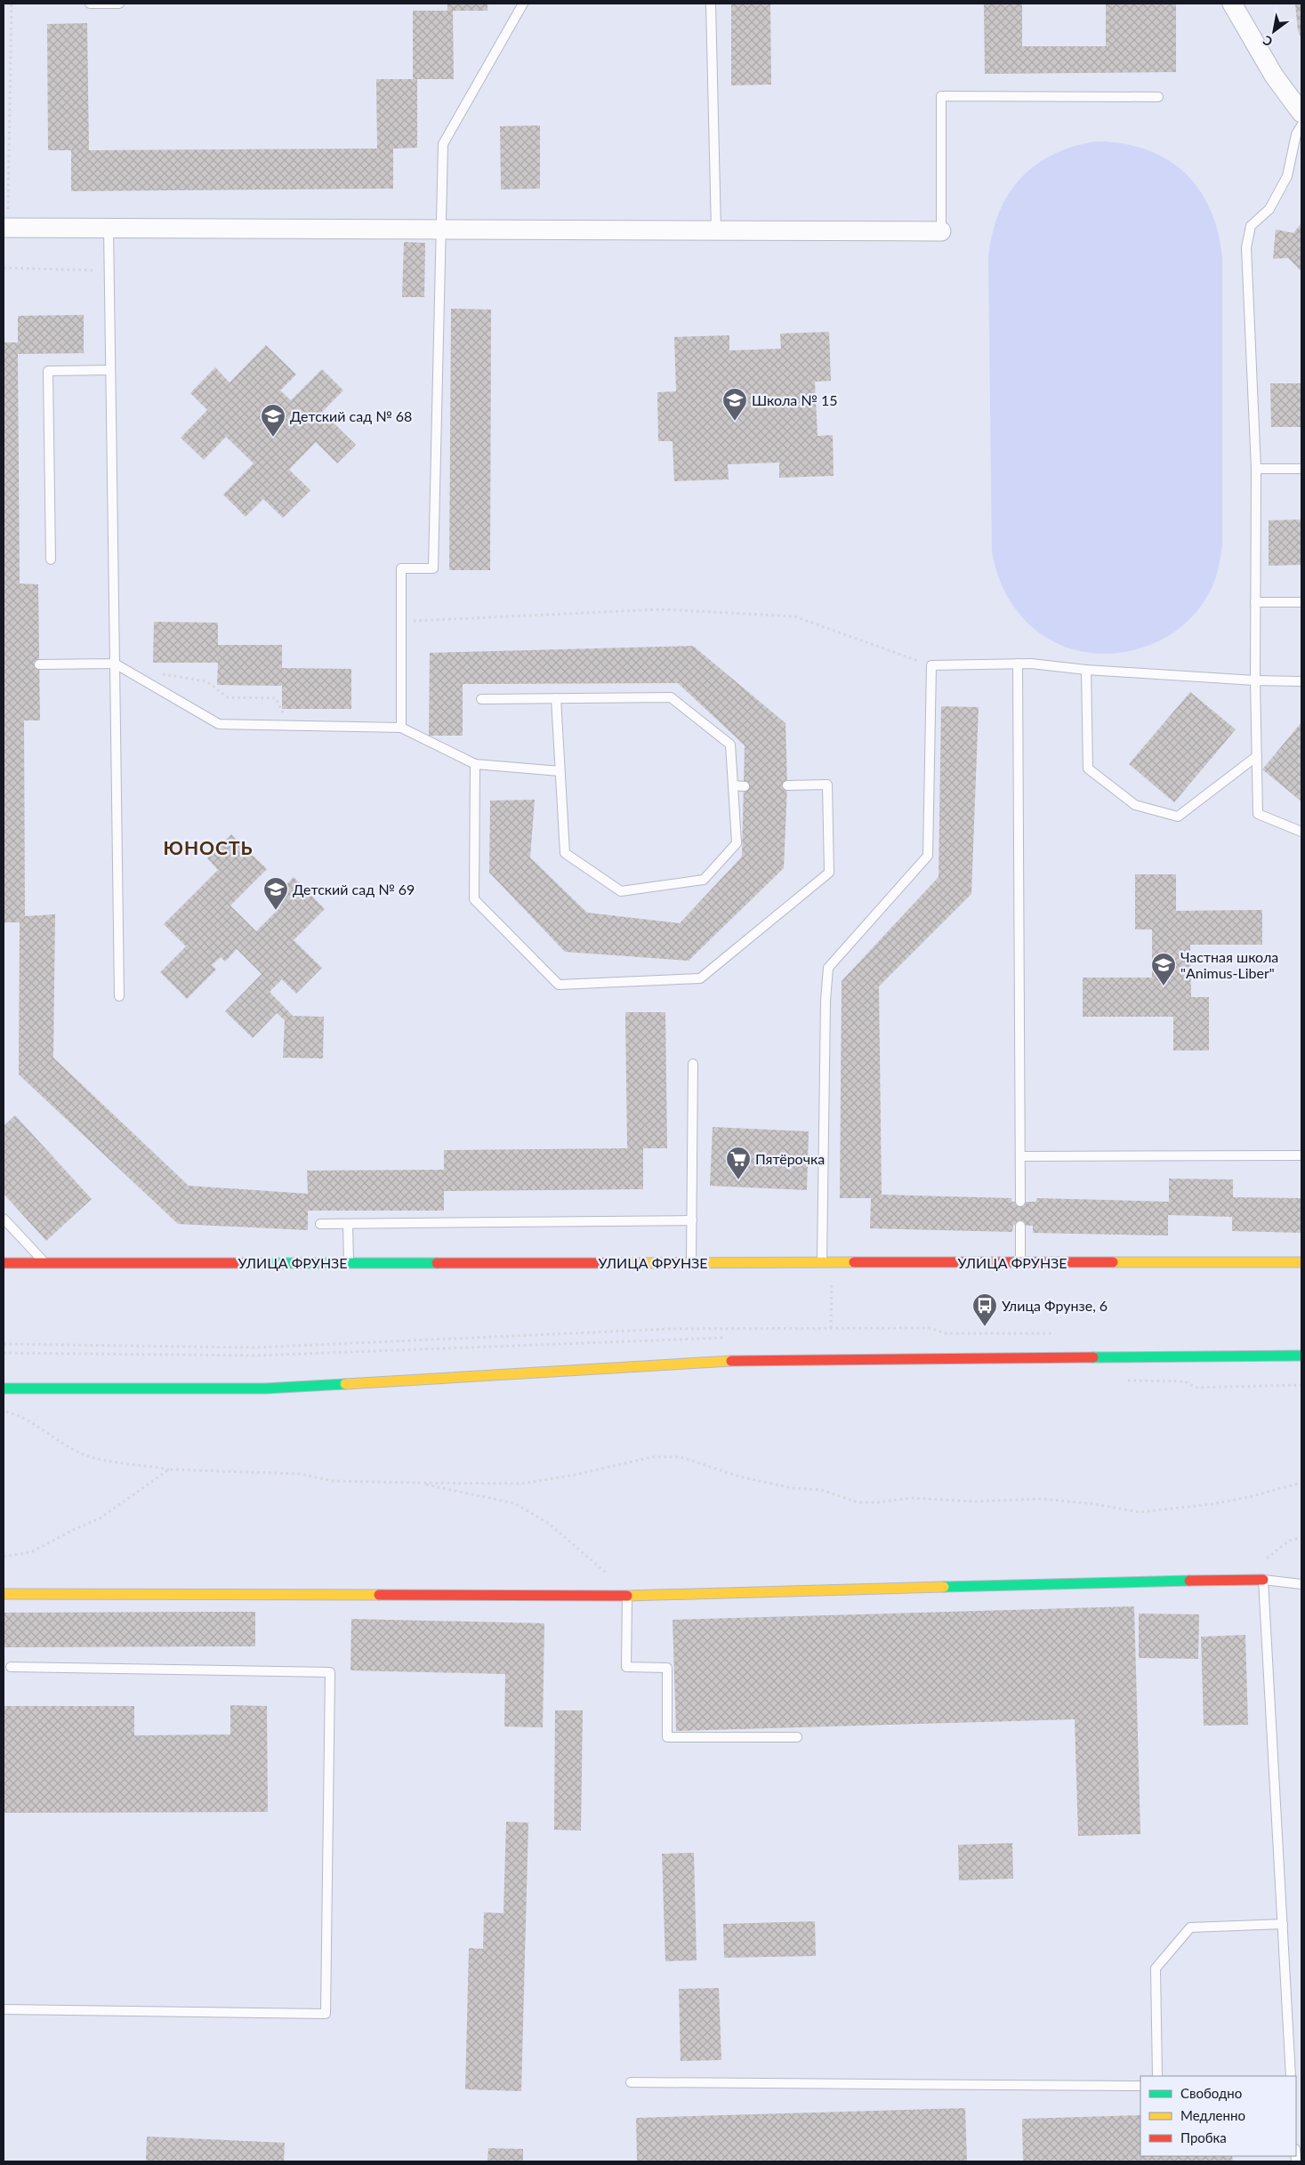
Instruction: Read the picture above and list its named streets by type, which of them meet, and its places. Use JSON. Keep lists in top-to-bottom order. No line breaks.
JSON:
{"streets":{"street":["УЛИЦА ФРУНЗЕ"]},"districts":["ЮНОСТЬ"],"places":{"school or university":["Школа № 15","Детский сад № 68","Детский сад № 69","Частная школа \"Animus-Liber\""],"supermarket":["Пятёрочка"],"bus stop":["Улица Фрунзе, 6"]},"legend":["Свободно","Медленно","Пробка"],"north":"bottom left"}
